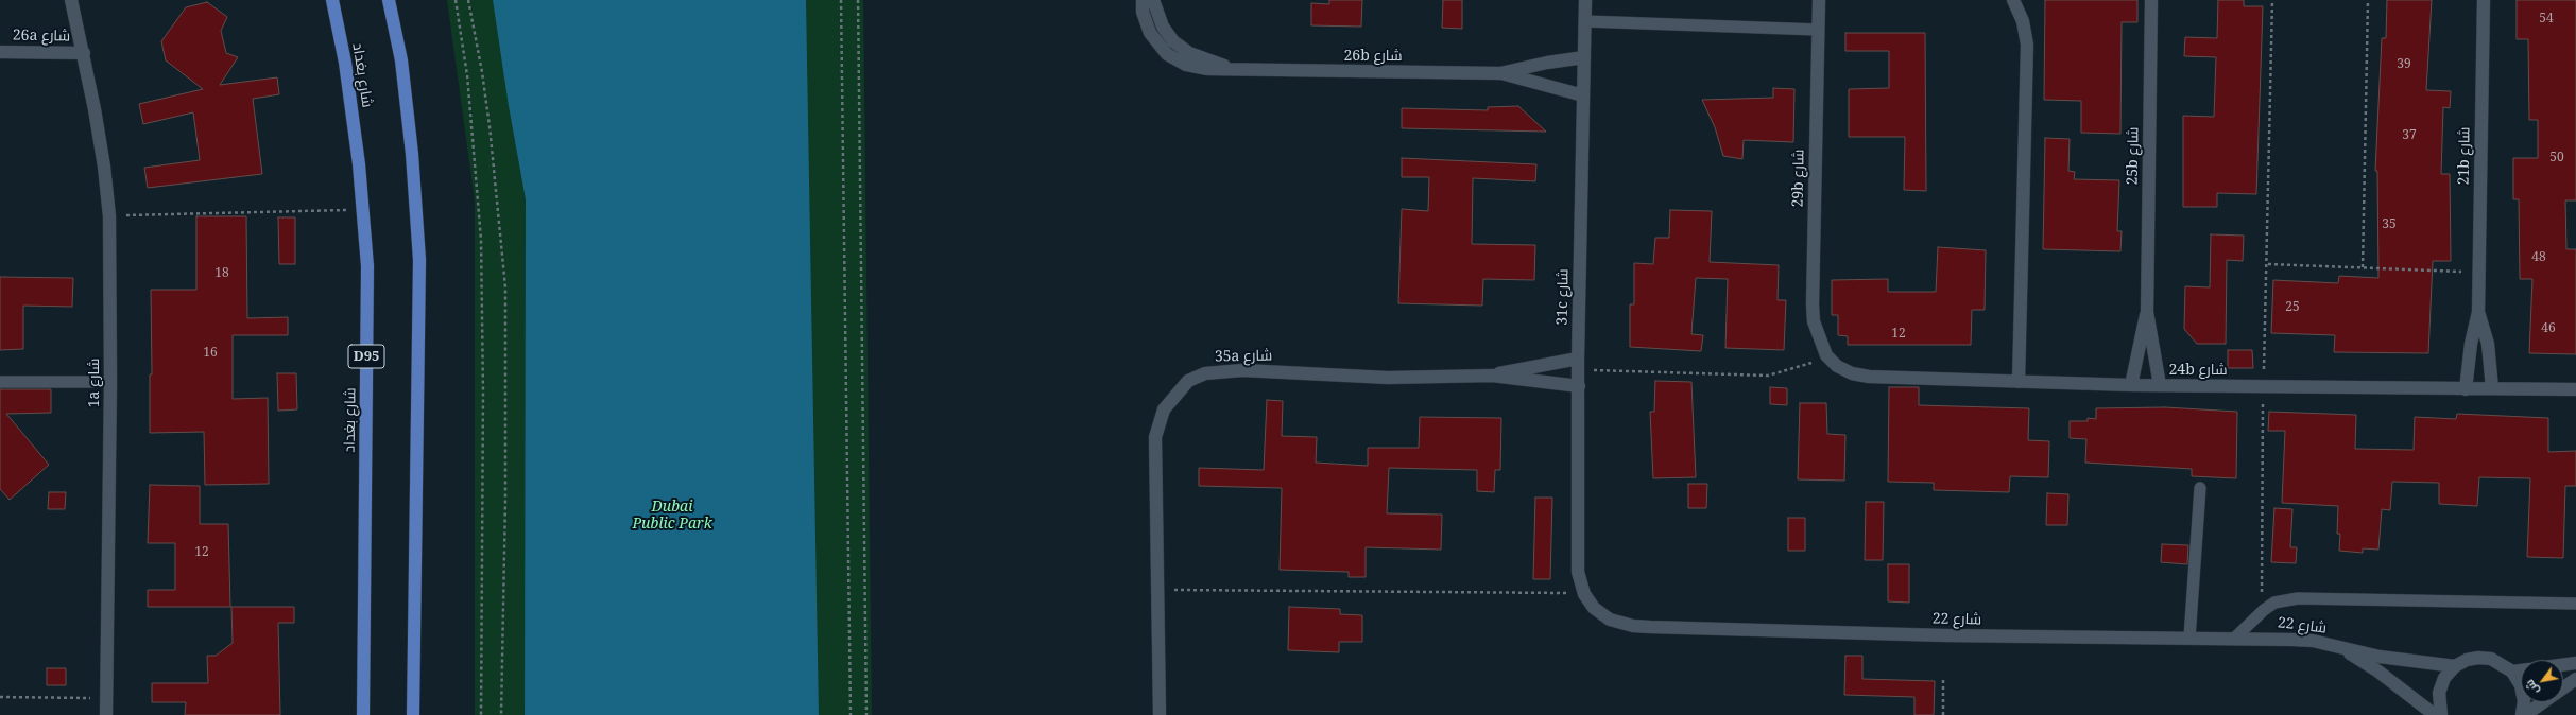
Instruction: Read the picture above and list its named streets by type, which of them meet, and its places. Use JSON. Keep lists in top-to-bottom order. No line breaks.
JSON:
{"streets":{"main road":["شارع بغداد","D95"],"street":["26a شارع","26b شارع","25b شارع","21b شارع","29b شارع","31c شارع","35a شارع","24b شارع","1a شارع","شارع 22"]},"crossings":[["26a شارع","1a شارع"],["26b شارع","31c شارع"],["25b شارع","24b شارع"],["21b شارع","24b شارع"],["29b شارع","24b شارع"],["31c شارع","35a شارع"],["31c شارع","شارع 22"]],"parks":["Dubai Public Park"],"house_numbers":["54","39","37","50","35","48","18","25","46","12","16","12"],"north":"bottom left"}
